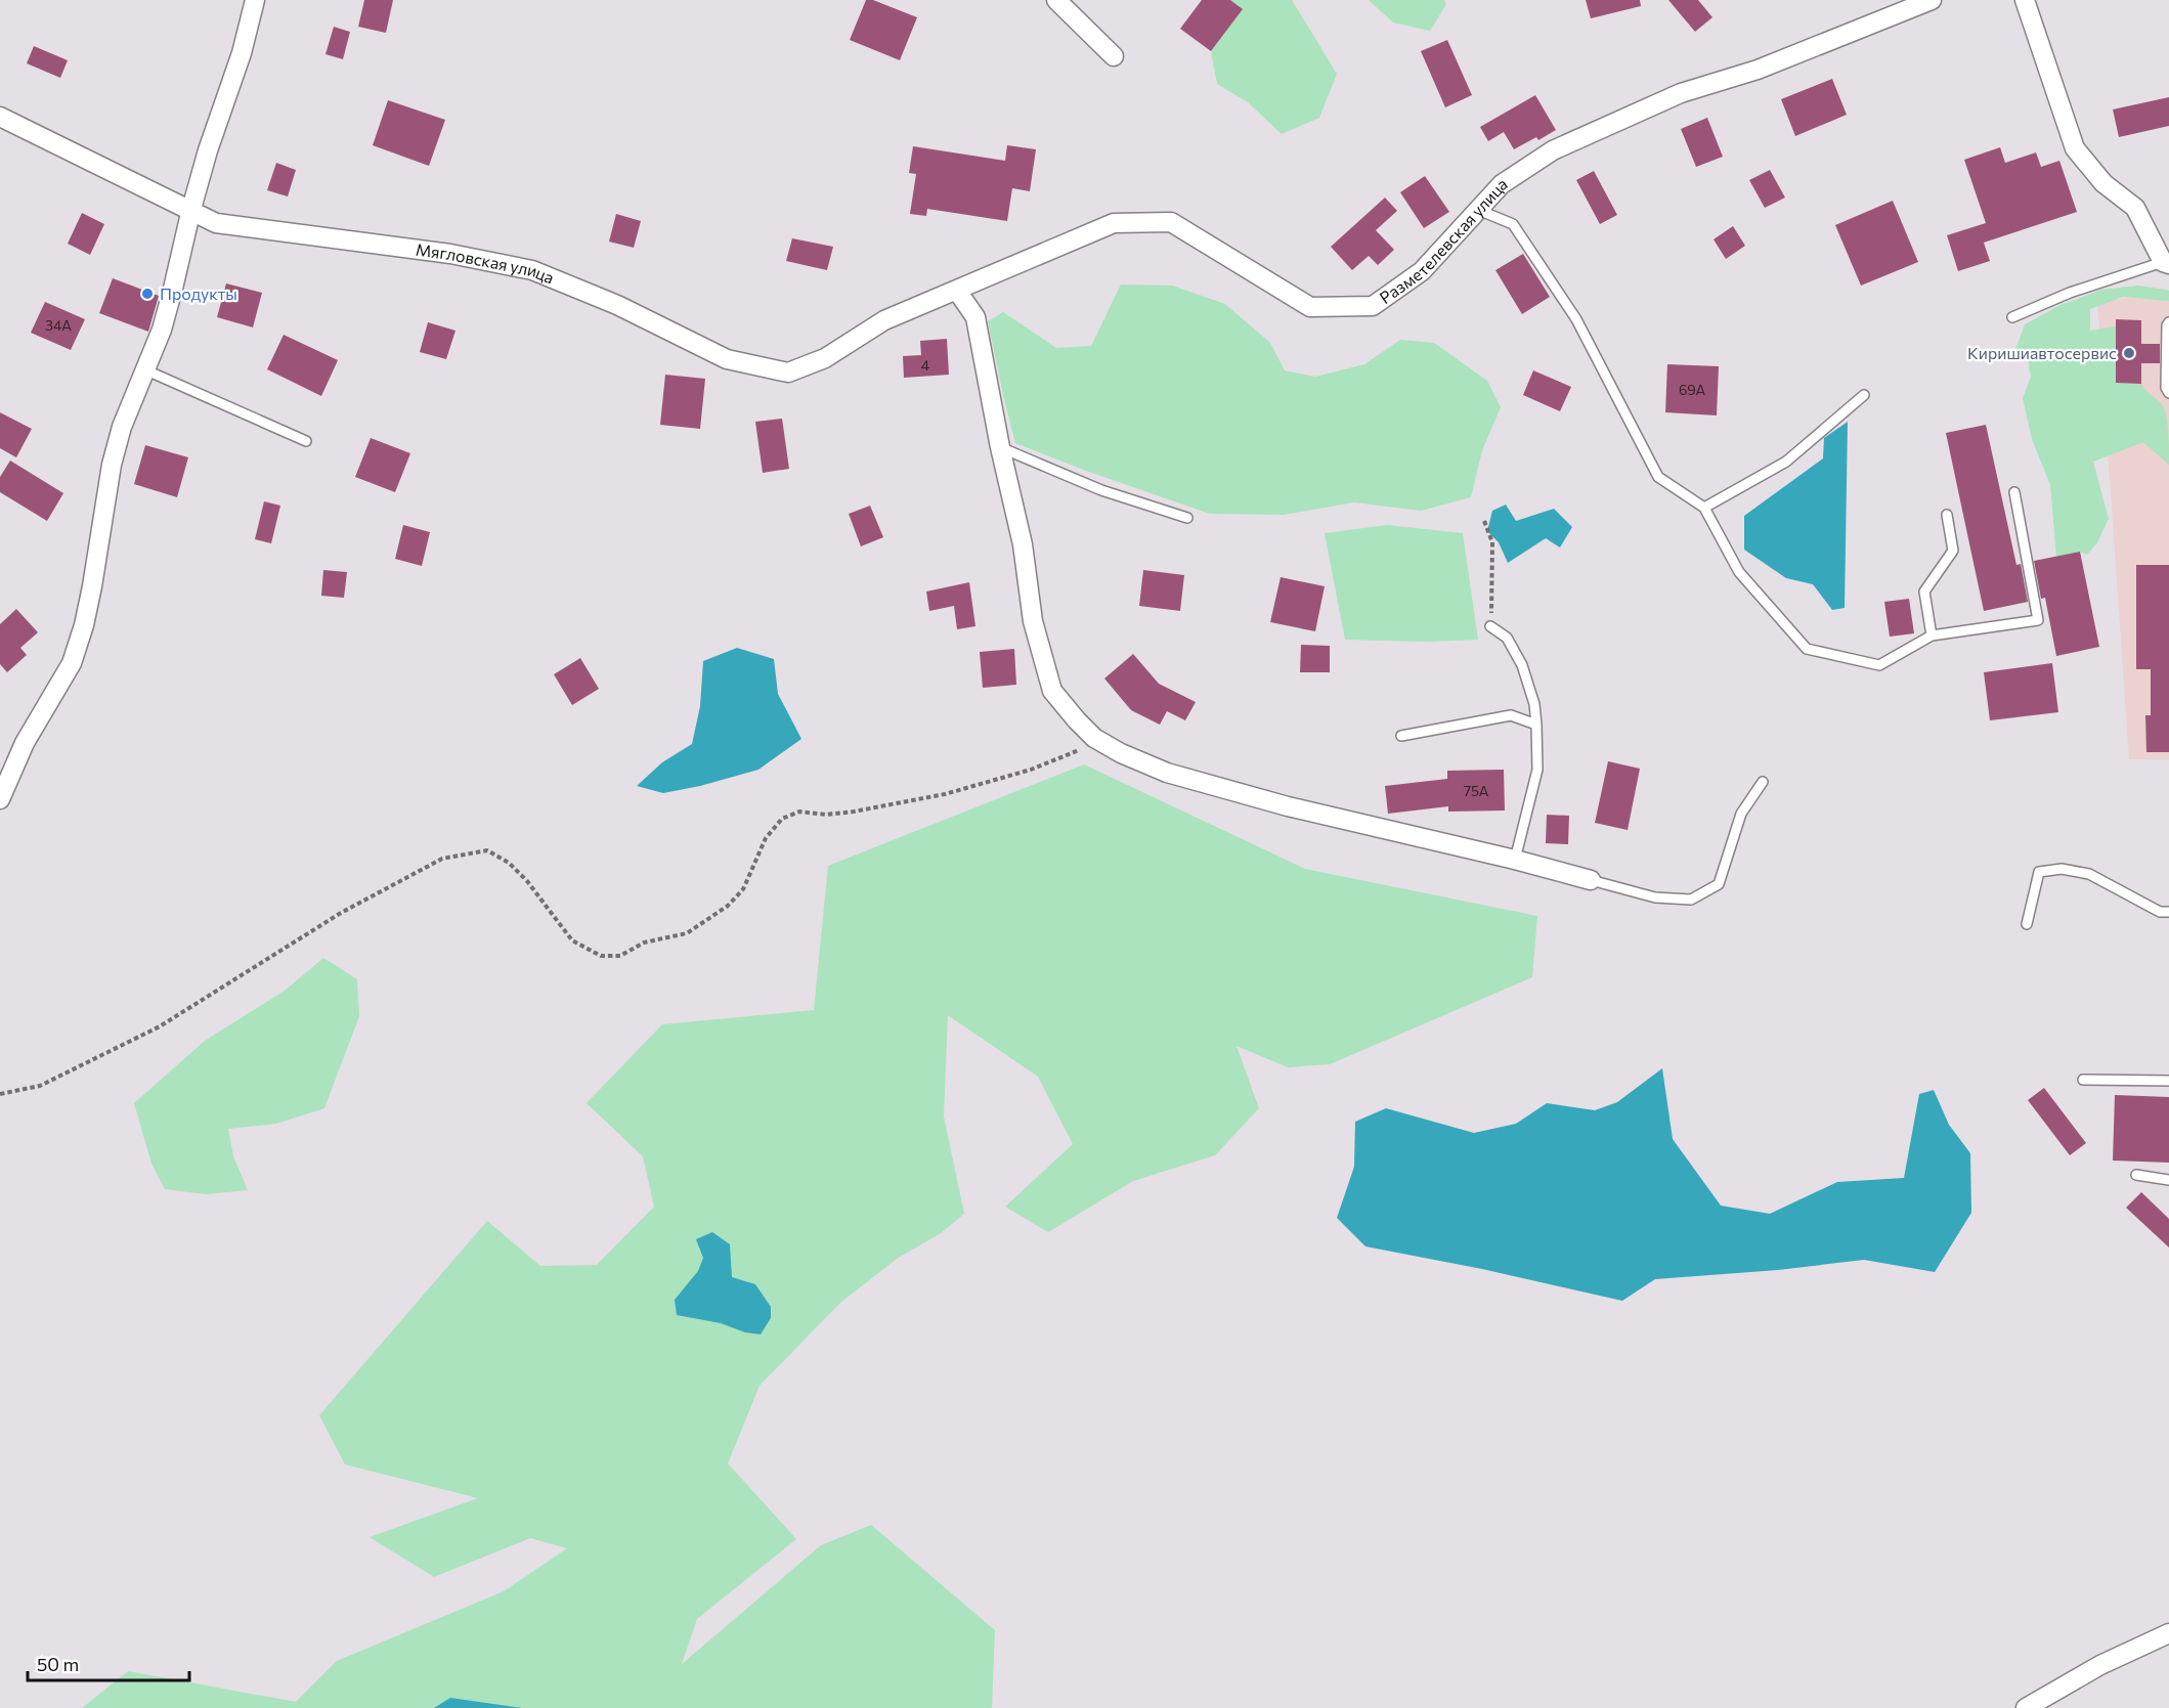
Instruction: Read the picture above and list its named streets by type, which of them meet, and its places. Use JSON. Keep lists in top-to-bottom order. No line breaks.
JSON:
{"streets":{"street":["Разметелевская улица","Мягловская улица"]},"crossings":[["Разметелевская улица","Мягловская улица"]],"places":["Продукты","Киришиавтосервис"],"house_numbers":["34А","4","69А","75А"],"scale_bar":"50 m"}
